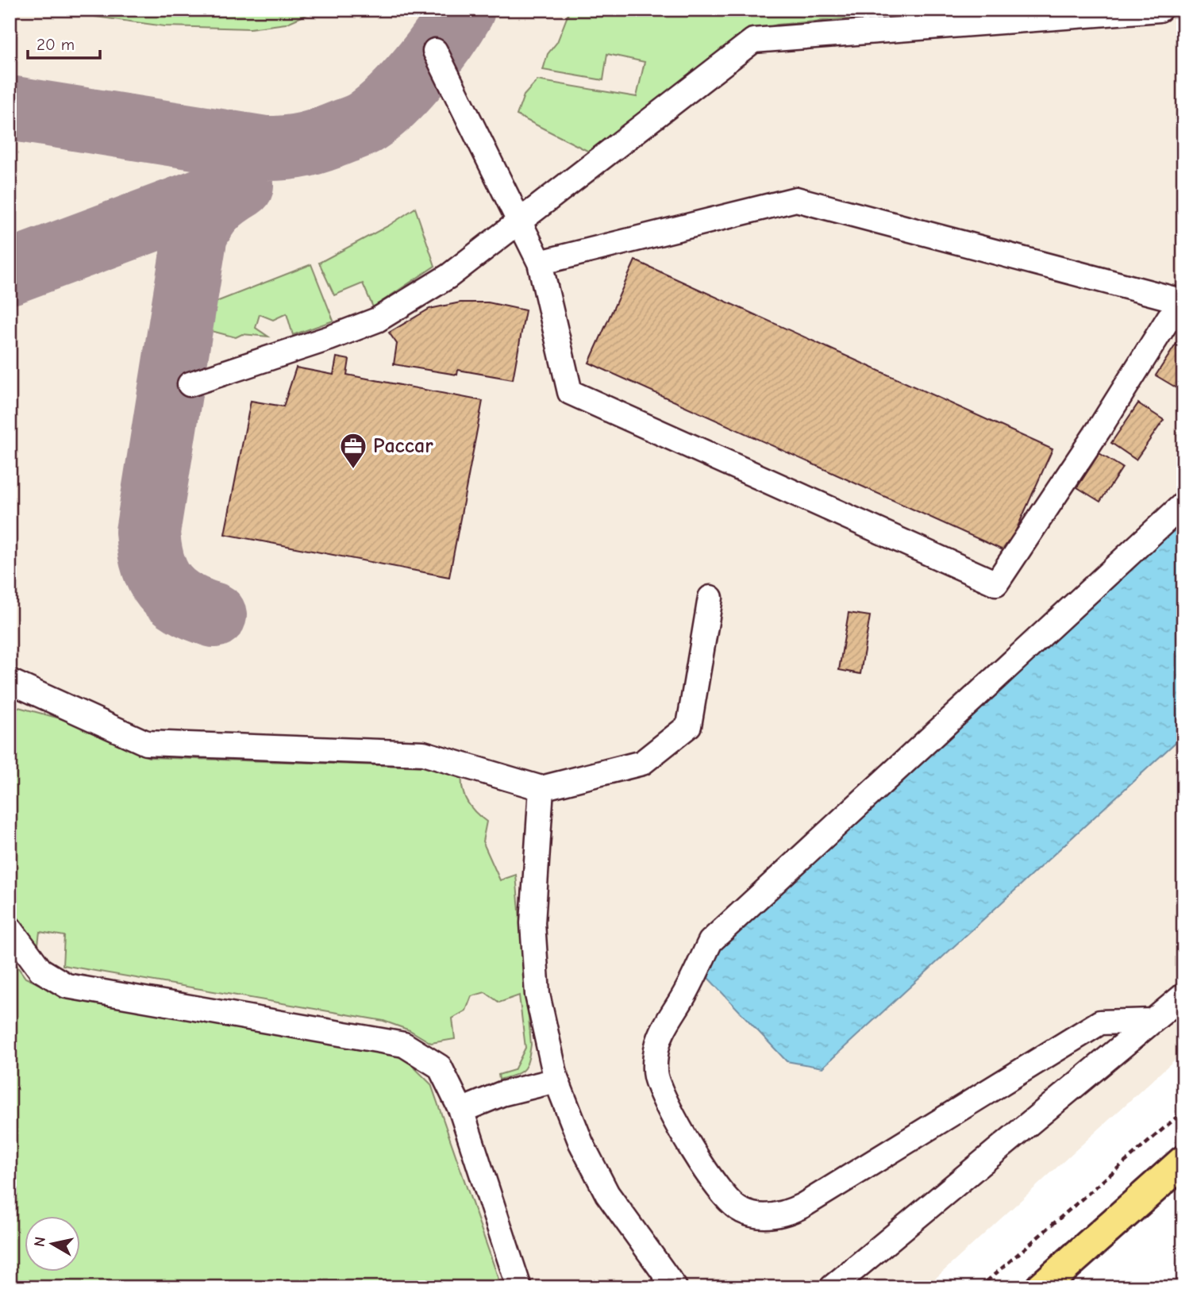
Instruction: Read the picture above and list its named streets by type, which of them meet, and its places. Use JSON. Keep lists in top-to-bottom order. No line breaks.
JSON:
{"places":{"office":["Paccar"]},"scale_bar":"20 m","north":"left"}
